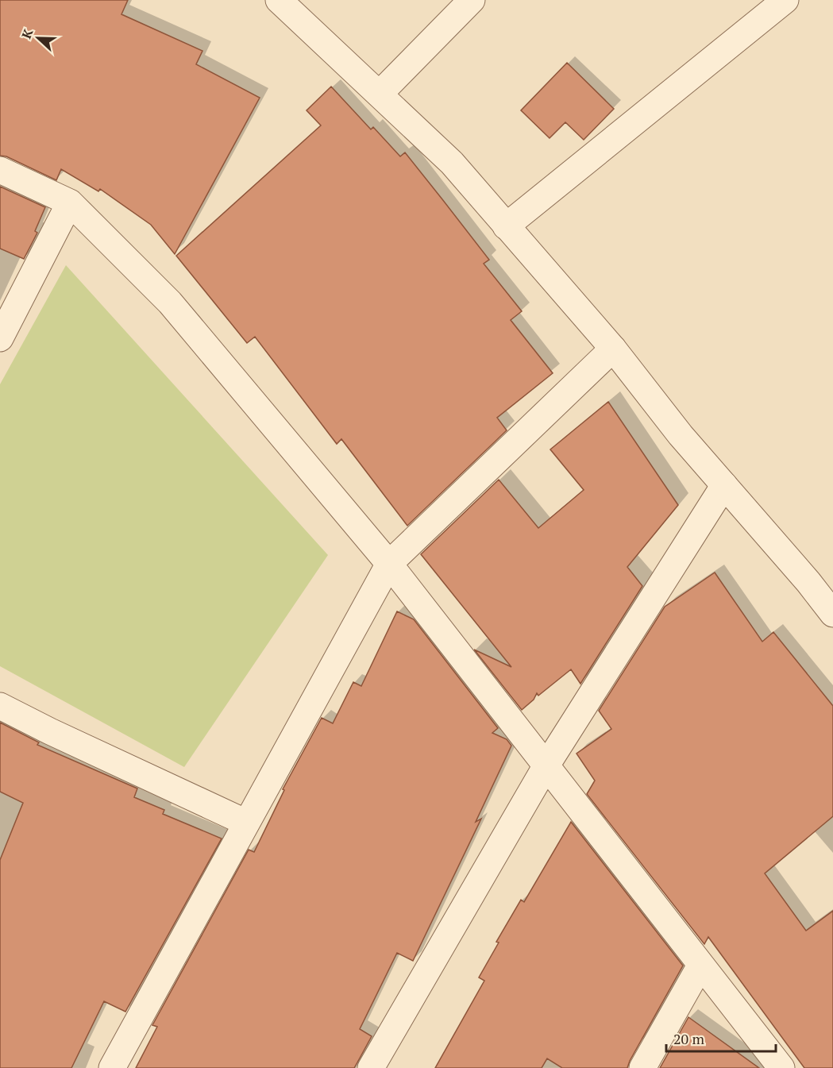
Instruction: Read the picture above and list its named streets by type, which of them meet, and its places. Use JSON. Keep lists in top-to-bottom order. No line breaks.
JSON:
{"scale_bar":"20 m","north":"left"}
